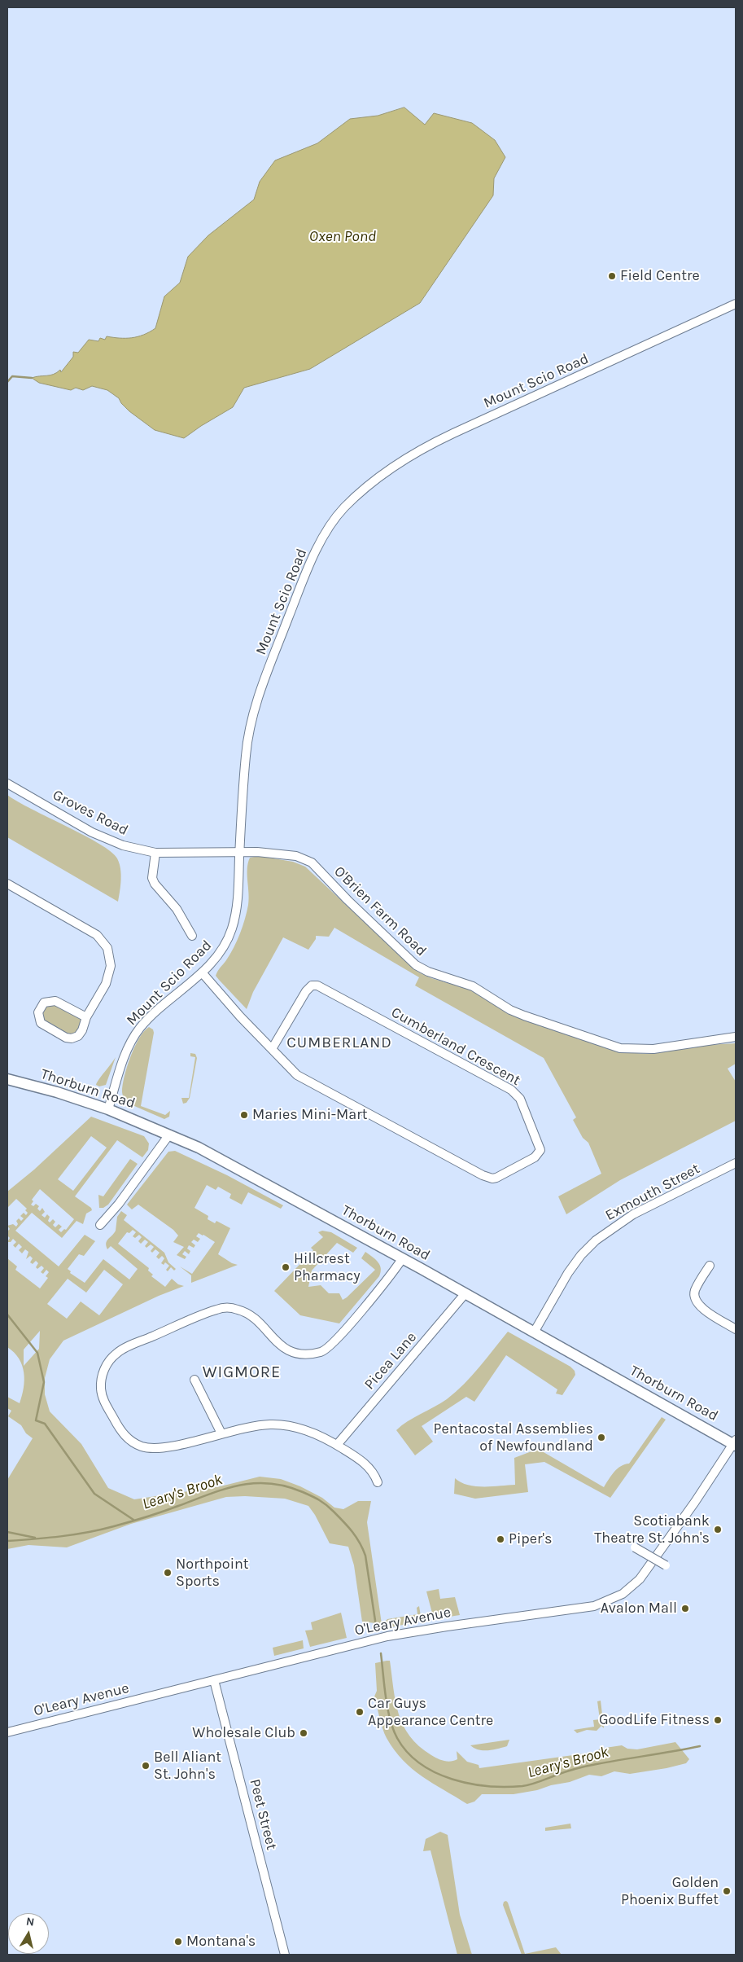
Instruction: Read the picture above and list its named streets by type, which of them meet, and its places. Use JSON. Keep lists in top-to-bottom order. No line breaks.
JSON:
{"streets":{"main road":["Thorburn Road"],"street":["Mount Scio Road","Groves Road","O'Brien Farm Road","Cumberland Crescent","Exmouth Street","Picea Lane","O'Leary Avenue","Peet Street"]},"crossings":[["Mount Scio Road","Groves Road"],["Mount Scio Road","O'Brien Farm Road"],["Mount Scio Road","Cumberland Crescent"],["Mount Scio Road","Thorburn Road"],["Groves Road","O'Brien Farm Road"],["Thorburn Road","Exmouth Street"],["Thorburn Road","Picea Lane"],["Thorburn Road","O'Leary Avenue"],["O'Leary Avenue","Peet Street"]],"districts":["CUMBERLAND","WIGMORE"],"water":["Oxen Pond","Leary's Brook"],"places":["Field Centre","Maries Mini-Mart","Hillcrest Pharmacy","Pentacostal Assemblies of Newfoundland","Scotiabank Theatre St. John's","Piper's","Northpoint Sports","Avalon Mall","Car Guys Appearance Centre","GoodLife Fitness","Wholesale Club","Bell Aliant St. John's","Golden Phoenix Buffet","Montana's"],"north":"top"}
